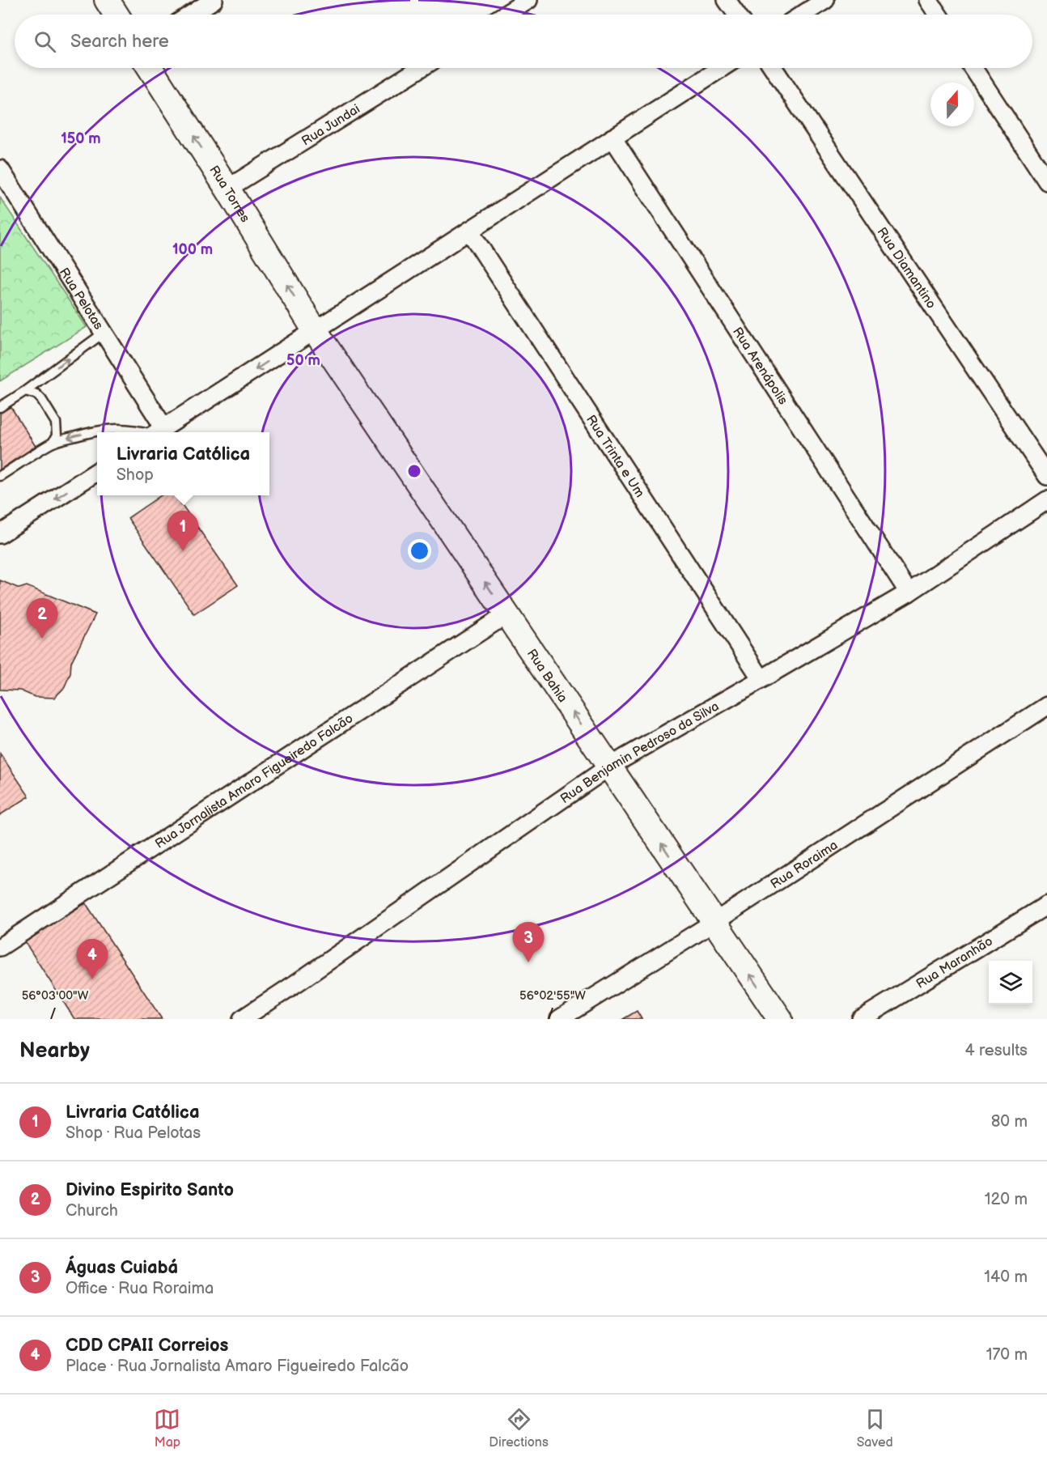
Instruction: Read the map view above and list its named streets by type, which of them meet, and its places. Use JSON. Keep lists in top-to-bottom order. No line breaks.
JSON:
{"streets":{"street":["Rua Jundai","Rua Torres","Rua Diamantino","Rua Pelotas","Rua Arenápolis","Rua Trinta e Um","Rua Bahia","Rua Benjamin Pedroso da Silva","Rua Jornalista Amaro Figueiredo Falcão","Rua Roraima","Rua Maranhão"]},"crossings":[["Rua Jundai","Rua Torres"],["Rua Torres","Rua Bahia"],["Rua Arenápolis","Rua Benjamin Pedroso da Silva"],["Rua Trinta e Um","Rua Benjamin Pedroso da Silva"],["Rua Bahia","Rua Benjamin Pedroso da Silva"],["Rua Bahia","Rua Jornalista Amaro Figueiredo Falcão"],["Rua Bahia","Rua Roraima"]],"one_way":["Rua Torres","Rua Bahia"],"north":"top","page":{"search":"Search here","popup":["Livraria Católica","Shop"],"pins":["1","2","3","4"],"heading":["Nearby","4 results"],"list":[{"mark":"1","name":"Livraria Católica","note":"Shop · Rua Pelotas","value":"80 m"},{"mark":"2","name":"Divino Espirito Santo","note":"Church","value":"120 m"},{"mark":"3","name":"Águas Cuiabá","note":"Office · Rua Roraima","value":"140 m"},{"mark":"4","name":"CDD CPAII Correios","note":"Place · Rua Jornalista Amaro Figueiredo Falcão","value":"170 m"}],"nav":["Map","Directions","Saved"]},"coordinates":["56°03'00\"W","56°02'55\"W"],"rings":["150 m","100 m","50 m"]}
